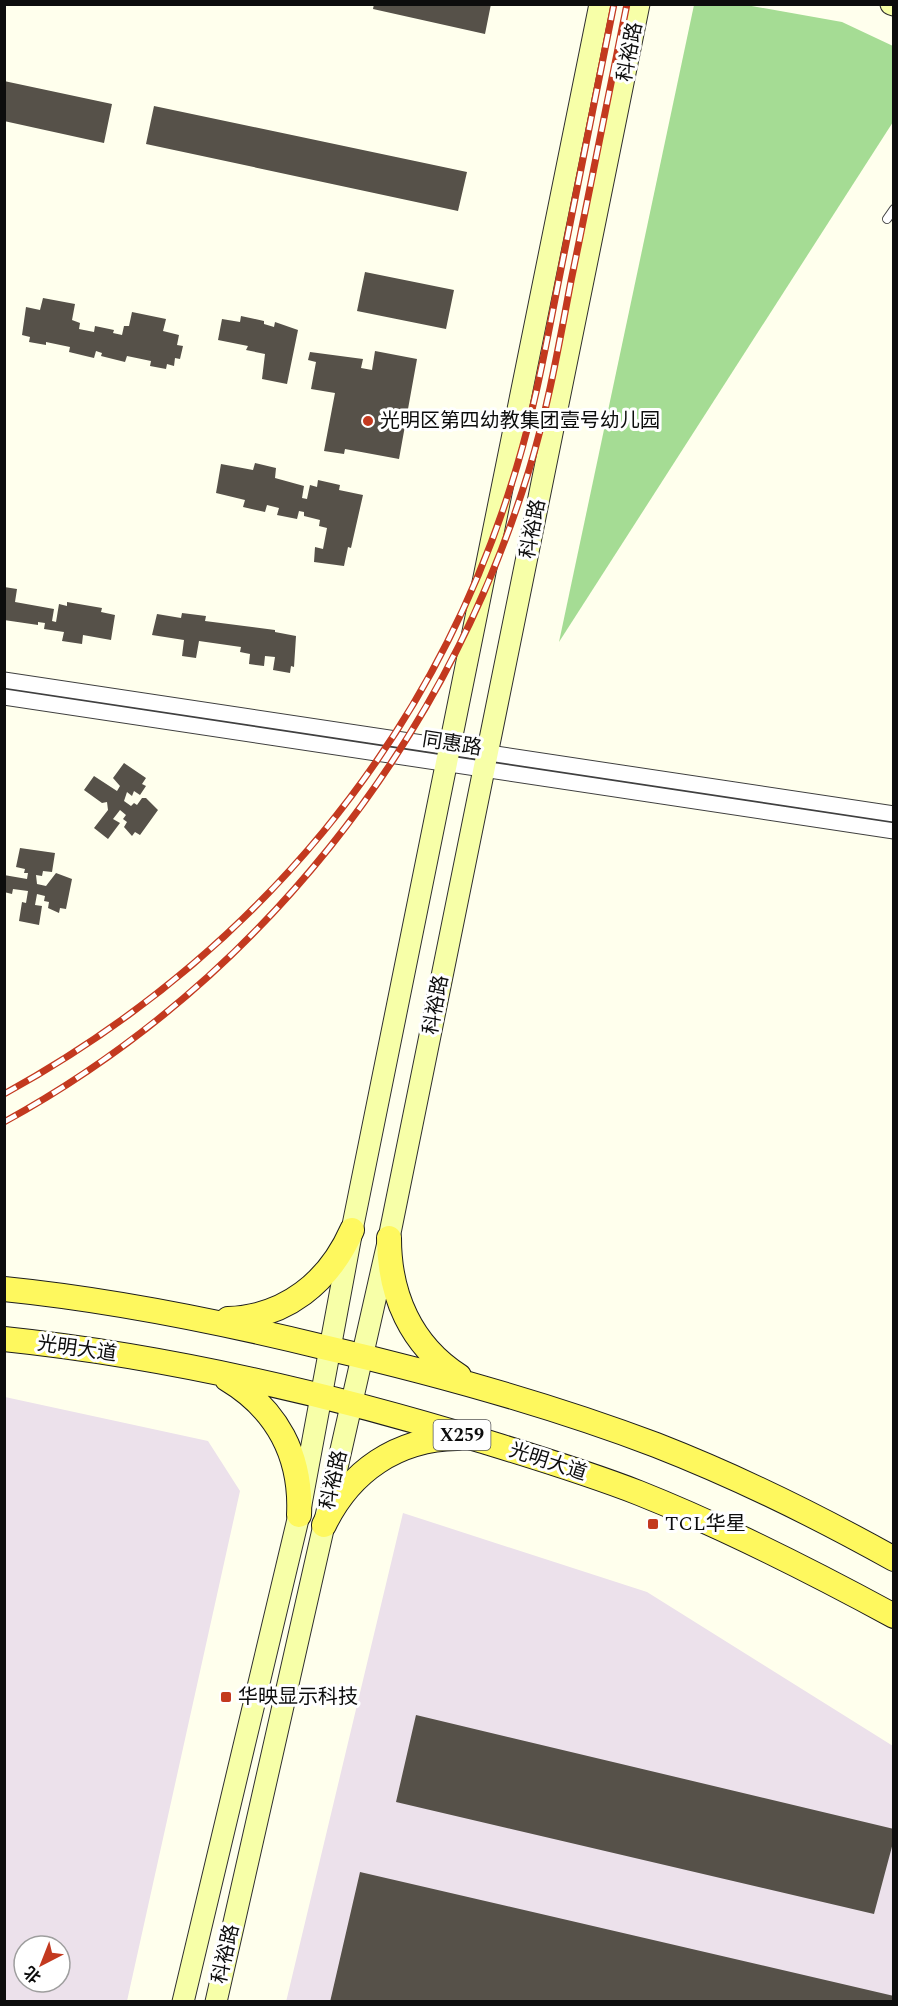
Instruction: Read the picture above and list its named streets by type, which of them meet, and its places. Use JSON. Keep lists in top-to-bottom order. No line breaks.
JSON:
{"streets":{"main road":["科裕路","光明大道","X259"],"street":["同惠路"]},"crossings":[["科裕路","同惠路"],["科裕路","光明大道"],["科裕路","X259"]],"places":{"other":["光明区第四幼教集团壹号幼儿园"],"transit":["TCL华星","华映显示科技"]},"north":"bottom left"}
